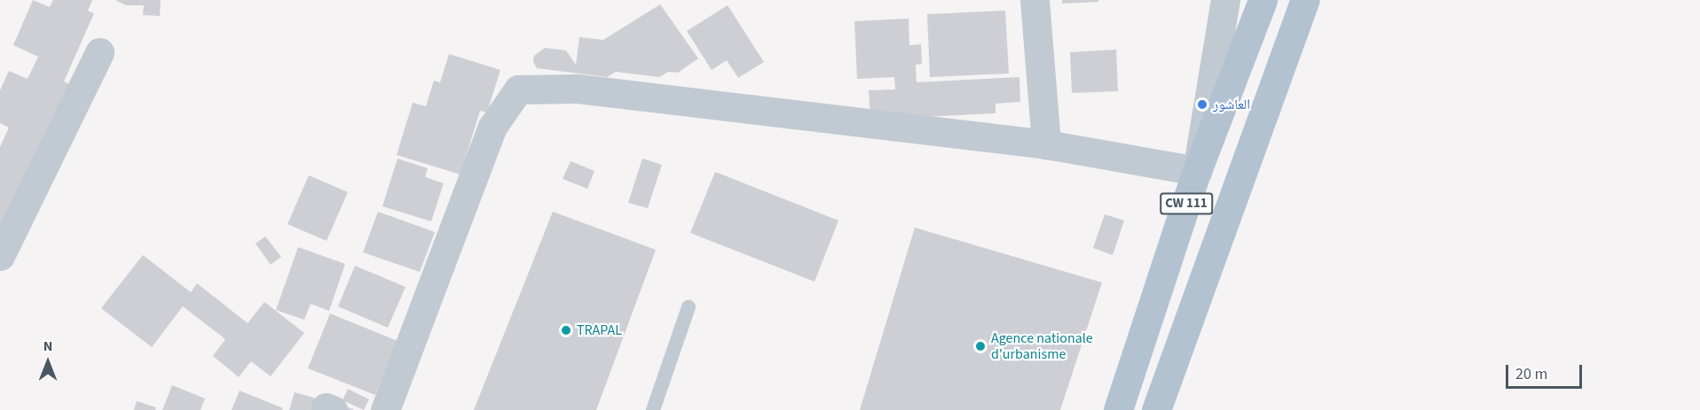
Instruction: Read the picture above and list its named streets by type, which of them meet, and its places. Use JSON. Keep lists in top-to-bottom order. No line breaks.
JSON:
{"streets":{"main road":["CW 111"]},"places":["العاشور","TRAPAL","Agence nationale d'urbanisme"],"scale_bar":"20 m","north":"top"}
